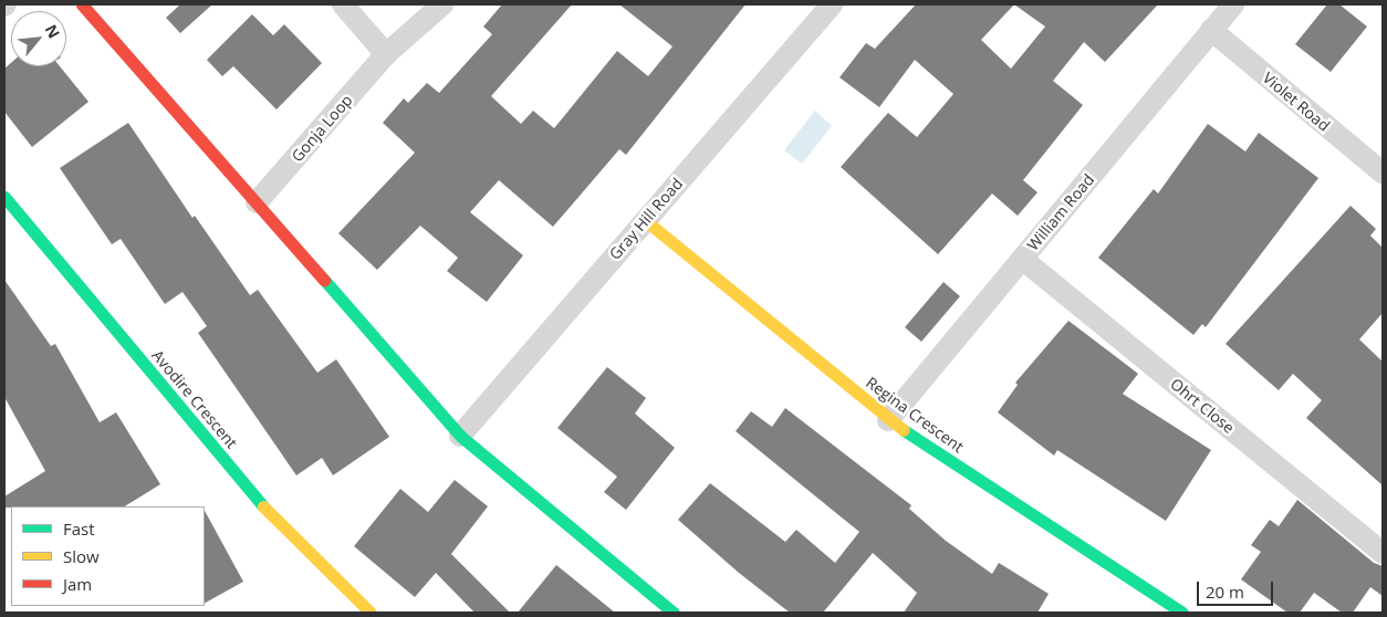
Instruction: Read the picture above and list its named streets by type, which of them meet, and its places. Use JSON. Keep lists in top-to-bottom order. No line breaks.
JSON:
{"streets":{"street":["Violet Road","Gonja Loop","William Road","Gray Hill Road","Avodire Crescent","Ohrt Close","Regina Crescent"]},"crossings":[["Violet Road","William Road"],["William Road","Ohrt Close"],["William Road","Regina Crescent"],["Gray Hill Road","Regina Crescent"]],"legend":["Fast","Slow","Jam"],"scale_bar":"20 m","north":"top right"}
